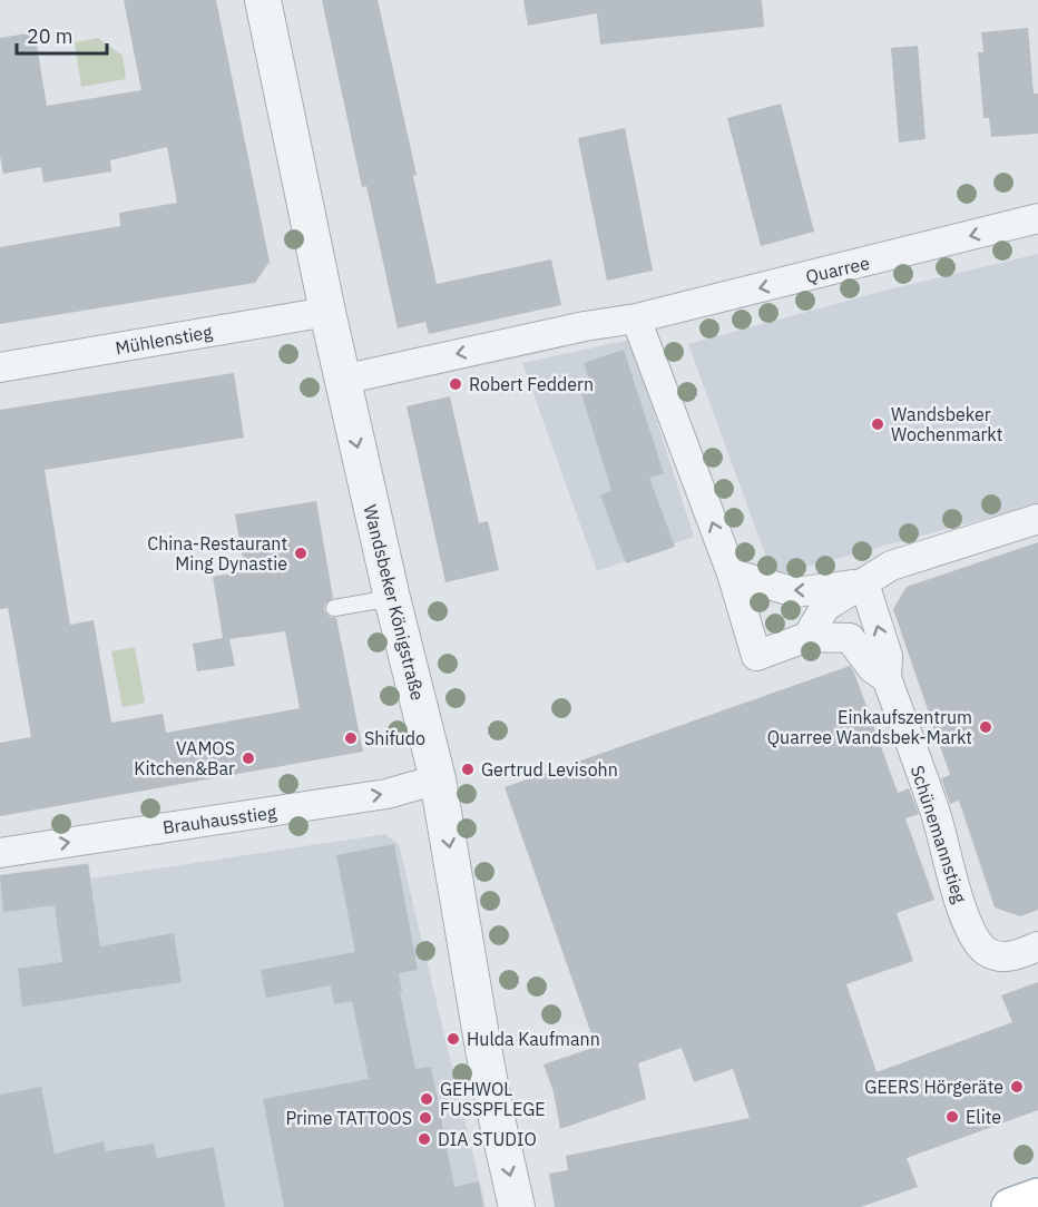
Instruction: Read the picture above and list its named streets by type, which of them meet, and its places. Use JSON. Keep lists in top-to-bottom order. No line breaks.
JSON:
{"streets":{"street":["Quarree","Mühlenstieg","Wandsbeker Königstraße","Brauhausstieg","Schünemannstieg"]},"crossings":[["Quarree","Wandsbeker Königstraße"],["Mühlenstieg","Wandsbeker Königstraße"],["Wandsbeker Königstraße","Brauhausstieg"]],"one_way":["Quarree","Wandsbeker Königstraße","Brauhausstieg"],"places":["Robert Feddern","Wandsbeker Wochenmarkt","China-Restaurant Ming Dynastie","Einkaufszentrum Quarree Wandsbek-Markt","Shifudo","VAMOS Kitchen&Bar","Gertrud Levisohn","Hulda Kaufmann","GEERS Hörgeräte","GEHWOL FUSSPFLEGE","Elite","Prime TATTOOS","DIA STUDIO"],"scale_bar":"20 m"}
